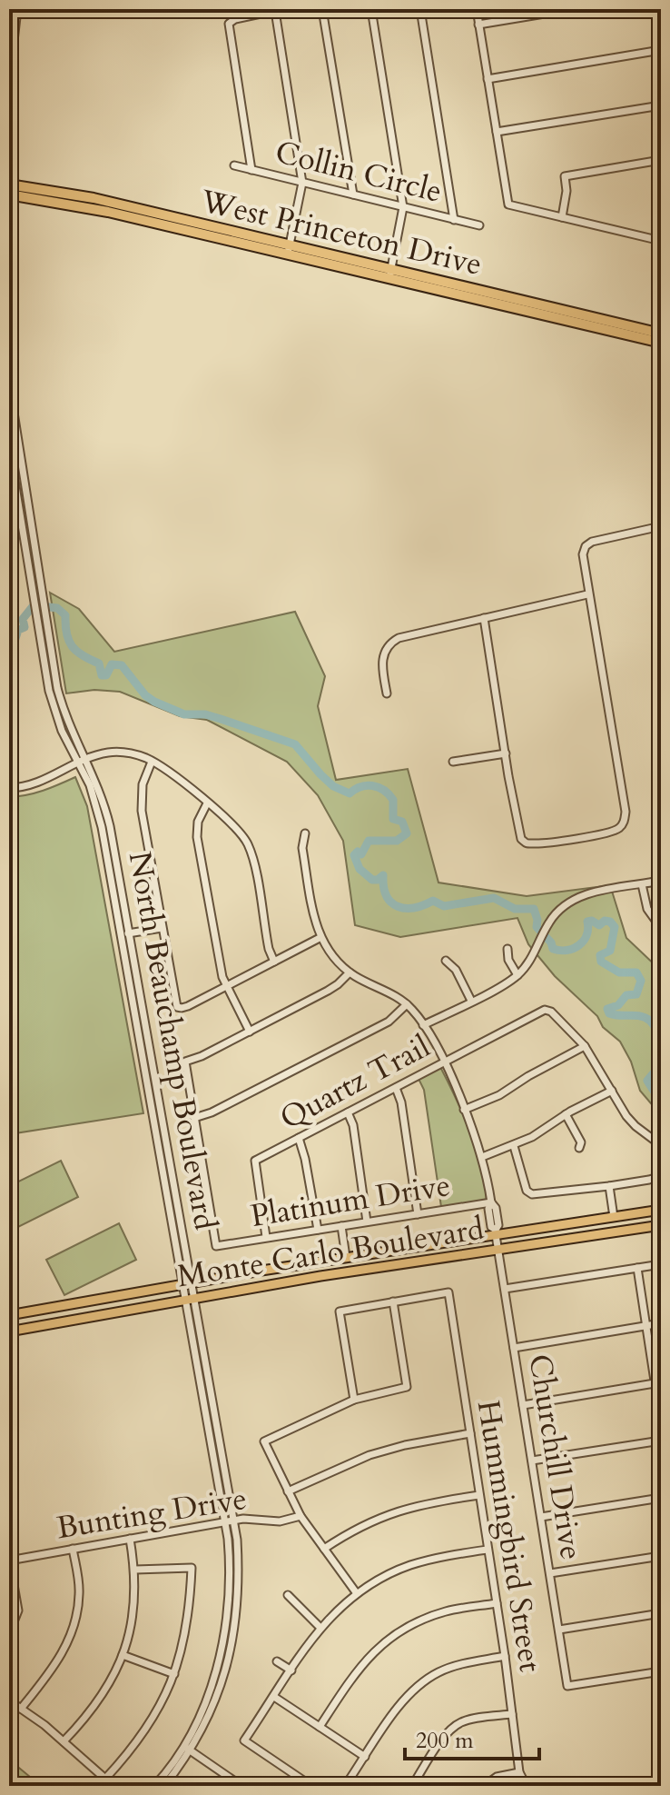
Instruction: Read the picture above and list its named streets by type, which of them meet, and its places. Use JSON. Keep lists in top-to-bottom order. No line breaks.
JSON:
{"streets":{"highway":["West Princeton Drive"],"main road":["Monte Carlo Boulevard"],"street":["Collin Circle","North Beauchamp Boulevard","Quartz Trail","Platinum Drive","Churchill Drive","Bunting Drive","Hummingbird Street"]},"crossings":[["North Beauchamp Boulevard","Monte Carlo Boulevard"],["North Beauchamp Boulevard","Bunting Drive"],["Quartz Trail","Platinum Drive"],["Quartz Trail","Churchill Drive"],["Platinum Drive","Churchill Drive"],["Monte Carlo Boulevard","Churchill Drive"]],"scale_bar":"200 m"}
